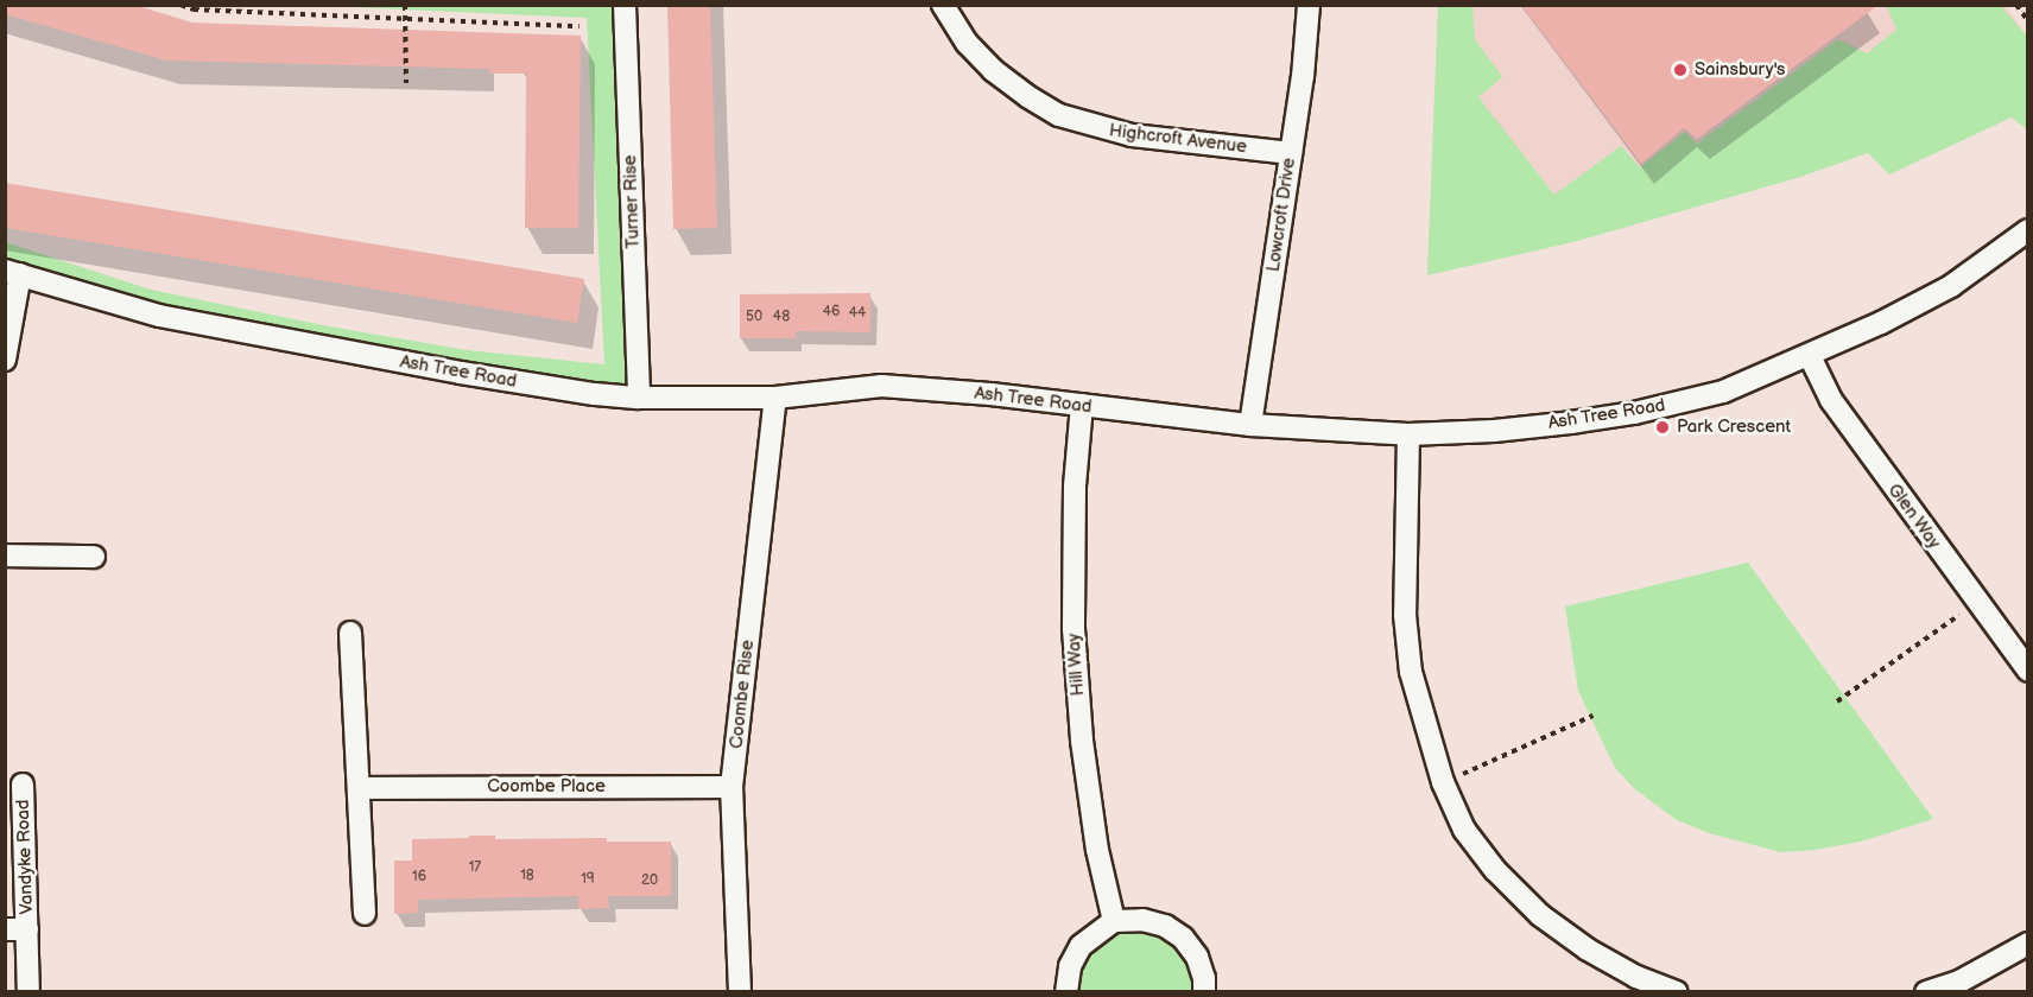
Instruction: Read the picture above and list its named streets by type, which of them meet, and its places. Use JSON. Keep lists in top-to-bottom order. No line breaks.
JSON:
{"streets":{"street":["Highcroft Avenue","Turner Rise","Lowcroft Drive","Ash Tree Road","Glen Way","Hill Way","Coombe Rise","Coombe Place","Vandyke Road"]},"crossings":[["Highcroft Avenue","Lowcroft Drive"],["Turner Rise","Ash Tree Road"],["Lowcroft Drive","Ash Tree Road"],["Ash Tree Road","Glen Way"],["Ash Tree Road","Hill Way"],["Ash Tree Road","Coombe Rise"],["Coombe Rise","Coombe Place"]],"places":["Sainsbury's","Park Crescent"],"house_numbers":["46","44","50","48","17","18","16","19","20"]}
